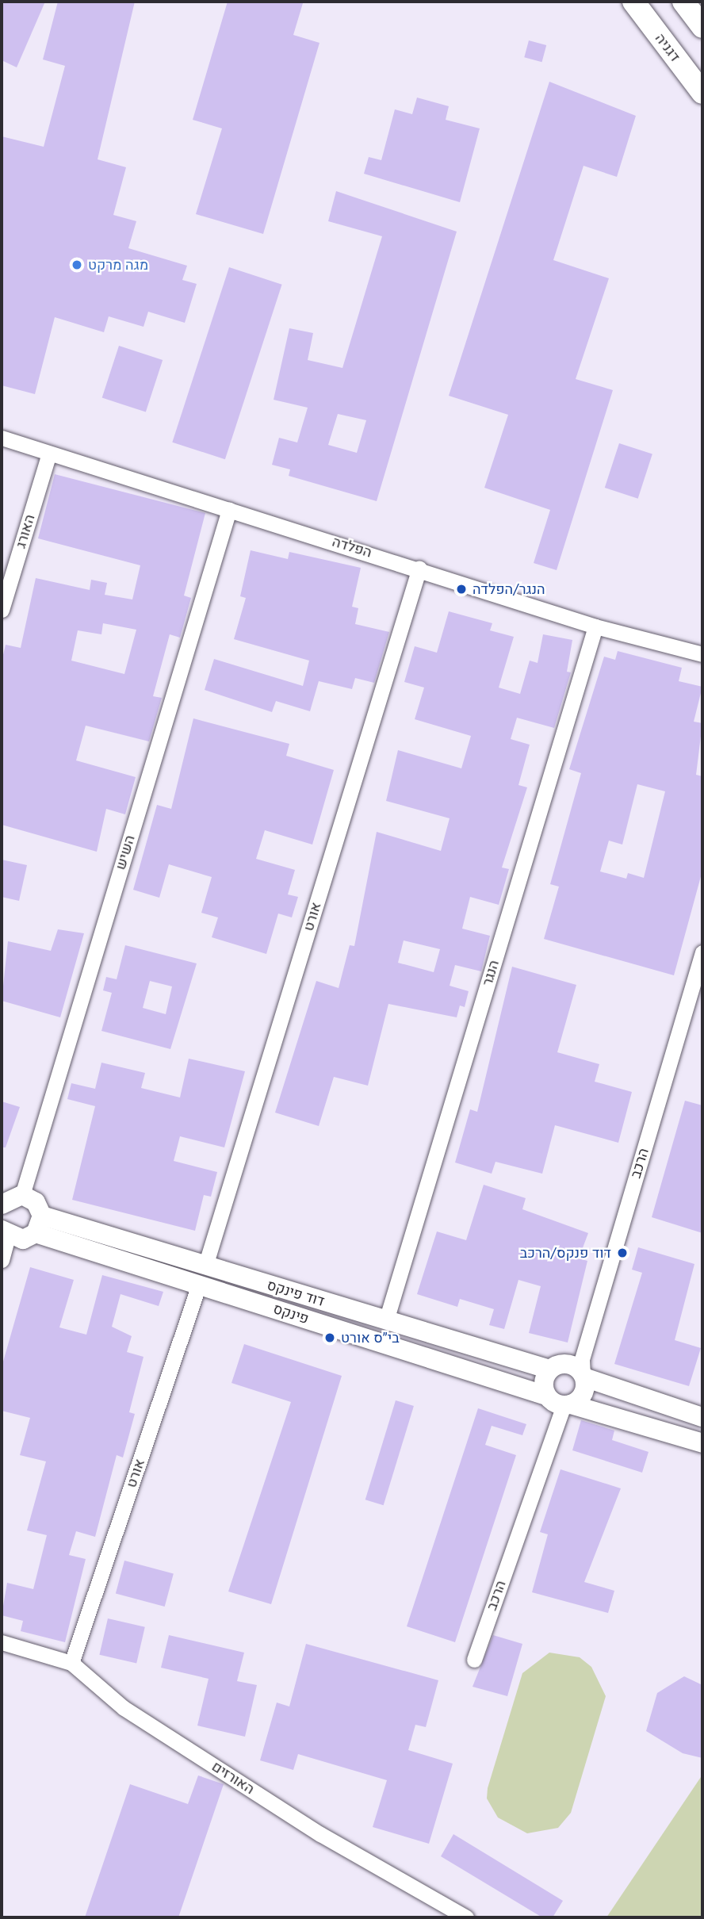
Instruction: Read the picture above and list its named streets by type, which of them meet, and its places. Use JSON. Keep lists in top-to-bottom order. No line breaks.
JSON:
{"streets":{"main road":["דגניה"],"street":["האורג","הפלדה","השיש","אורט","הנגר","הרכב","דוד פינקס","פינקס","האורזים"]},"crossings":[["האורג","הפלדה"],["הפלדה","השיש"],["הפלדה","אורט"],["הפלדה","הנגר"],["אורט","דוד פינקס"],["אורט","פינקס"],["אורט","האורזים"],["הנגר","דוד פינקס"],["הרכב","דוד פינקס"],["הרכב","פינקס"],["דוד פינקס","פינקס"]],"places":["מגה מרקט","הנגר/הפלדה","דוד פנקס/הרכב","בי״ס אורט"]}
